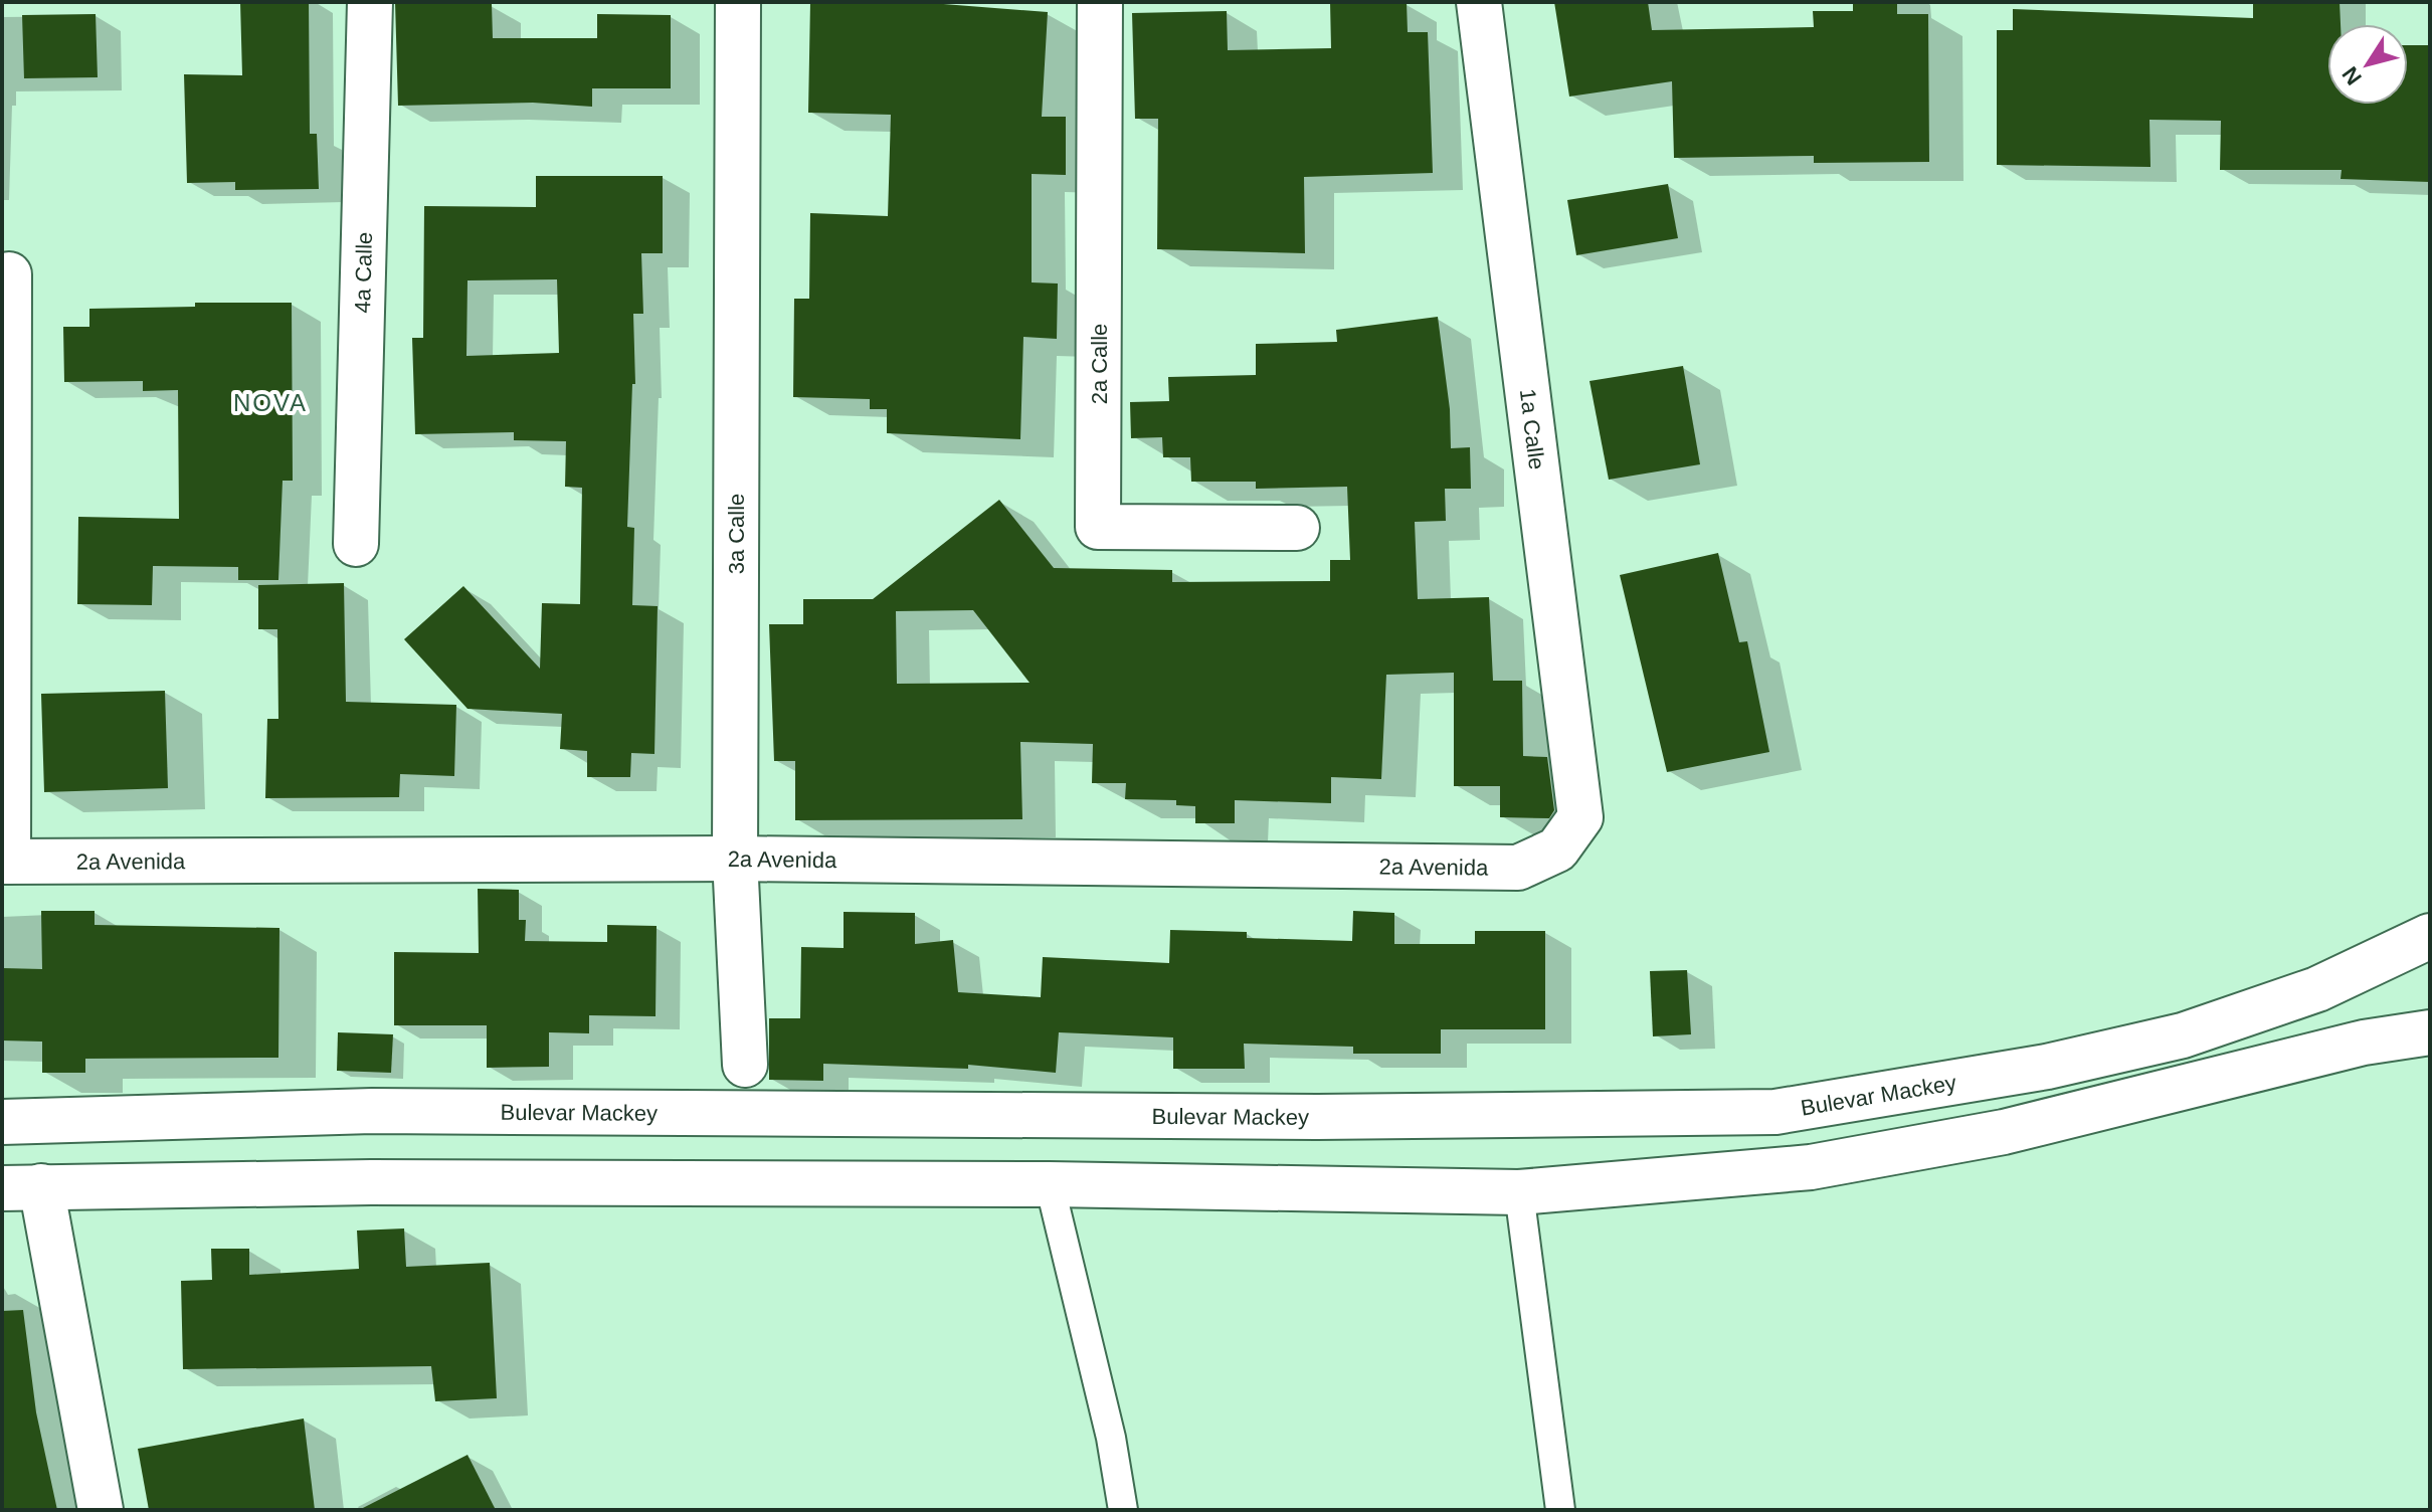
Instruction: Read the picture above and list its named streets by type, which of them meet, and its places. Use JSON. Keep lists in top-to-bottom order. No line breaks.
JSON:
{"streets":{"street":["4a Calle","2a Calle","1a Calle","3a Calle","2a Avenida","Bulevar Mackey"]},"crossings":[["1a Calle","2a Avenida"],["3a Calle","2a Avenida"]],"districts":["NOVA"],"north":"bottom left"}
